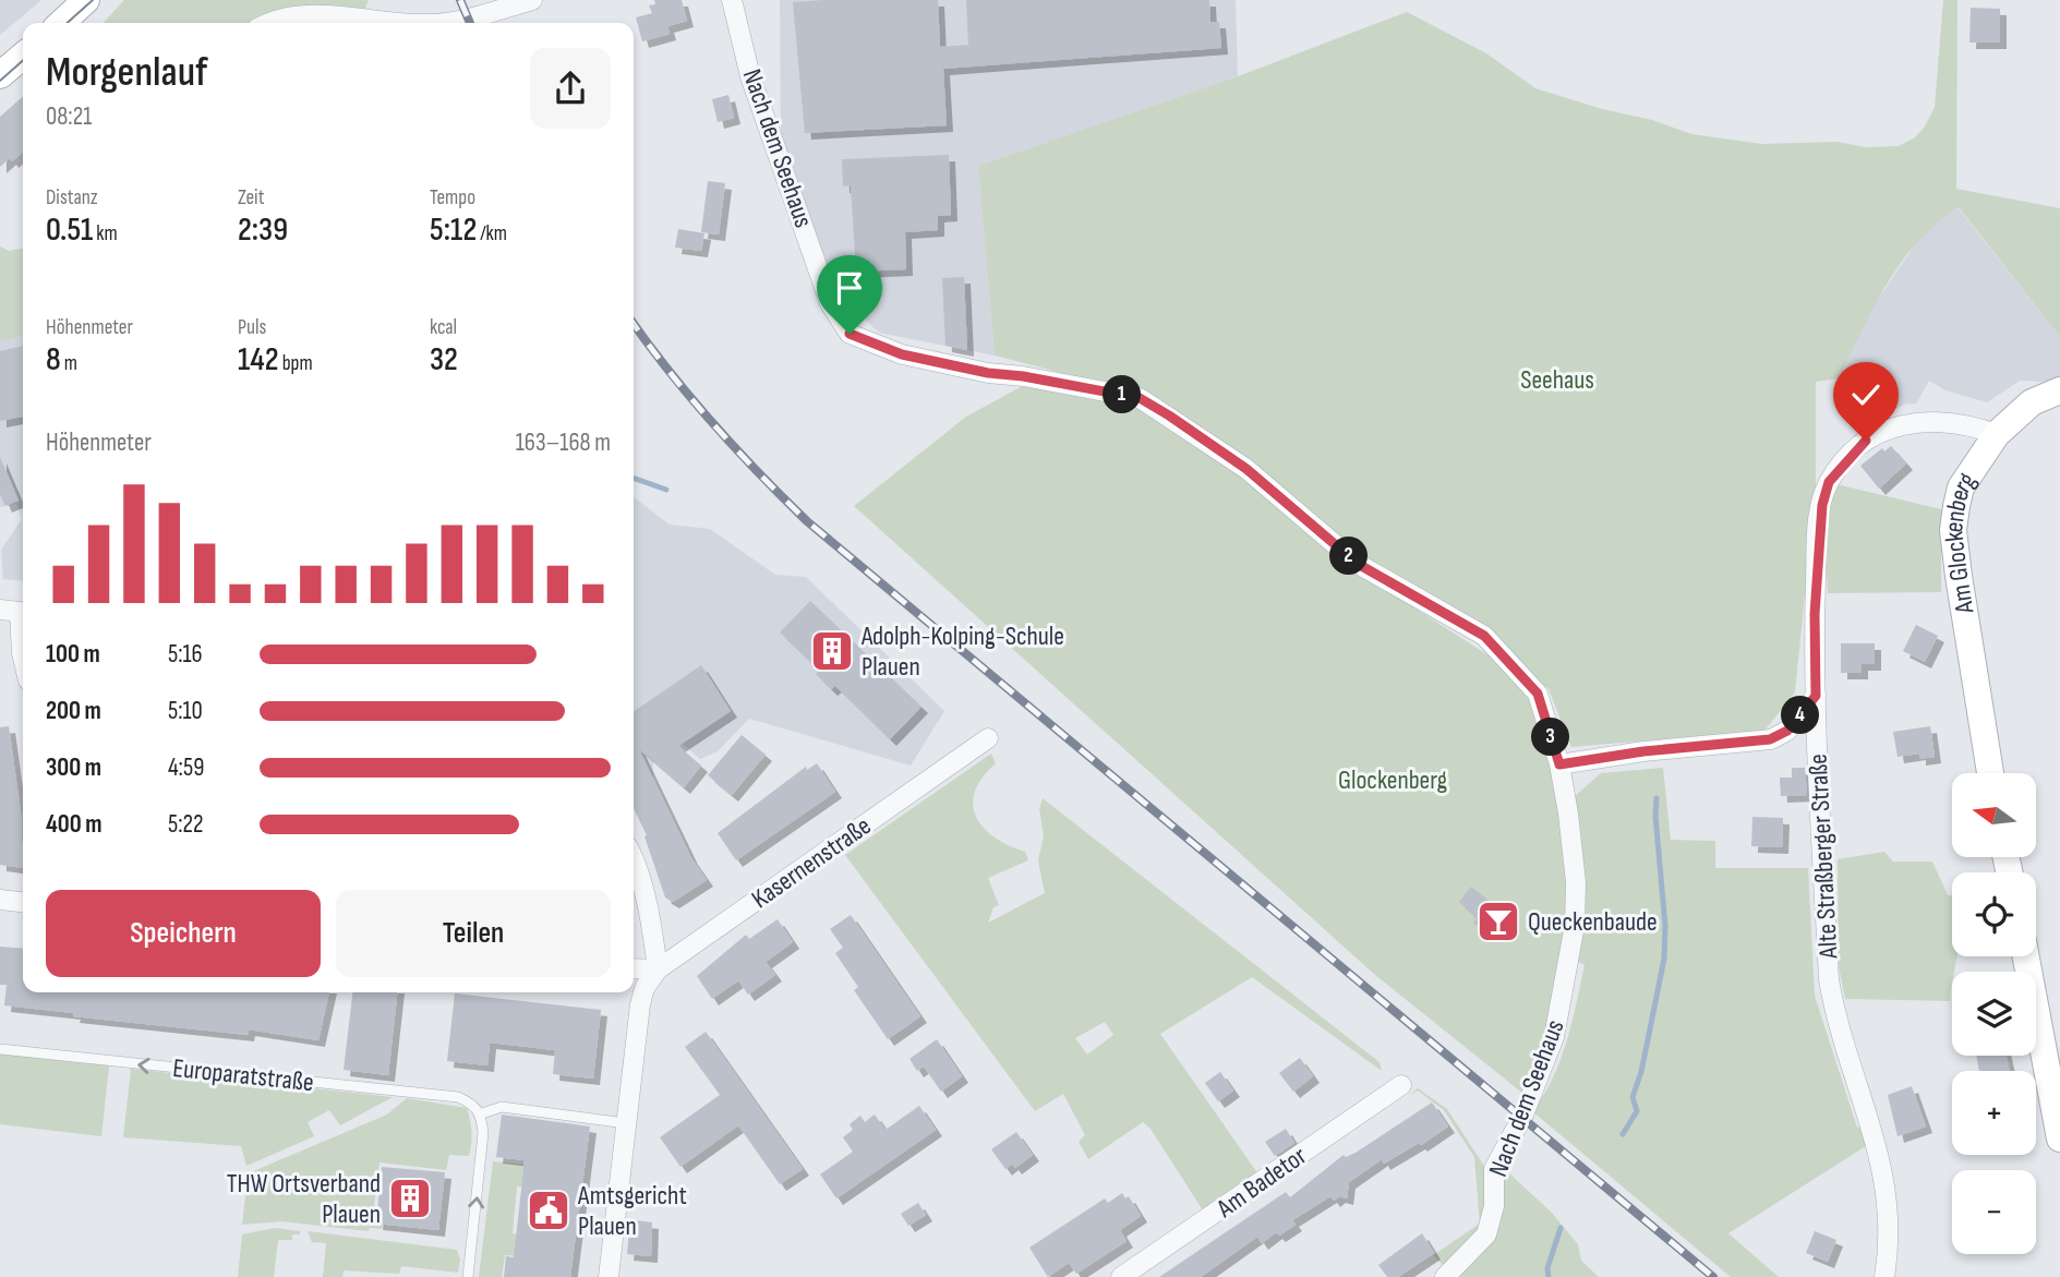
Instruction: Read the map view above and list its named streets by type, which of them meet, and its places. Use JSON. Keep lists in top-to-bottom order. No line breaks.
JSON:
{"streets":{"main road":["Am Glockenberg"],"street":["Nach dem Seehaus","Alte Straßberger Straße","Kasernenstraße","Am Badetor"],"lane":["Europaratstraße"]},"crossings":[["Am Glockenberg","Alte Straßberger Straße"]],"one_way":["Europaratstraße"],"parks":["Seehaus","Glockenberg"],"places":{"building":["Adolph-Kolping-Schule Plauen","THW Ortsverband Plauen"],"bar":["Queckenbaude"],"public building":["Amtsgericht Plauen"]},"north":"left","page":{"heading":["Morgenlauf","08:21"],"stats":[["Distanz","0.51 km"],["Zeit","2:39"],["Tempo","5:12 /km"],["Höhenmeter","8 m"],["Puls","142 bpm"],["kcal","32"]],"pins":["1","2","4","3"],"chart":["Höhenmeter","163–168 m"],"list":[{"name":"100 m","note":"5:16"},{"name":"200 m","note":"5:10"},{"name":"300 m","note":"4:59"},{"name":"400 m","note":"5:22"}],"map_buttons":["+","−"],"buttons":["Speichern","Teilen"]}}
